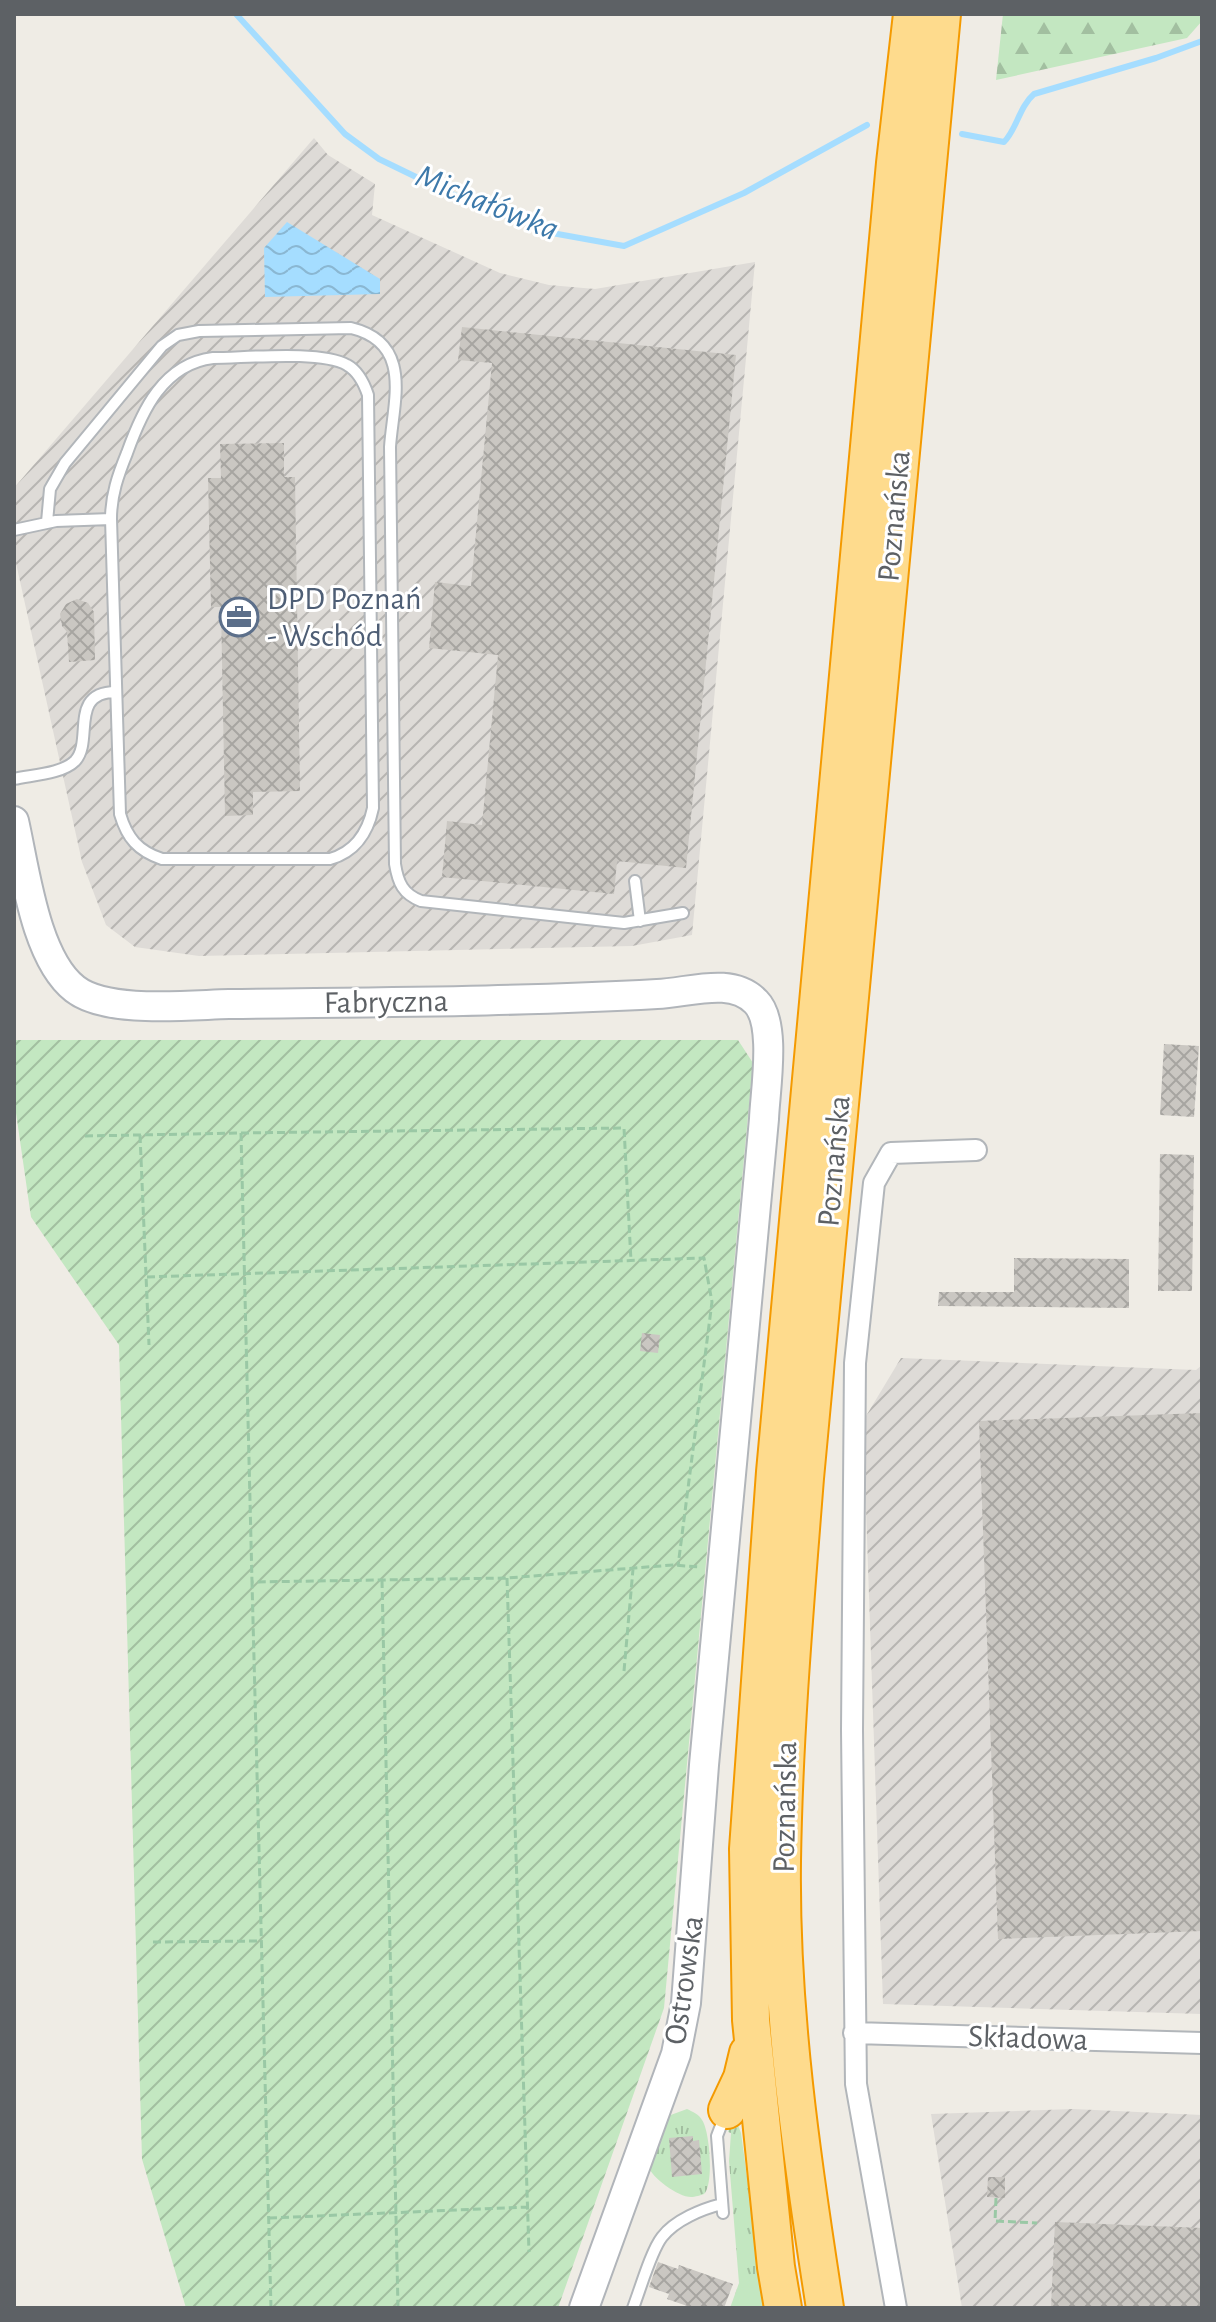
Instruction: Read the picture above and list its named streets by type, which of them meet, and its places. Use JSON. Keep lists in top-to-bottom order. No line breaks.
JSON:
{"streets":{"highway":["Poznańska"],"street":["Fabryczna","Ostrowska","Składowa"]},"crossings":[["Fabryczna","Ostrowska"]],"water":["Michałówka"],"places":{"office":["DPD Poznań - Wschód"]}}
